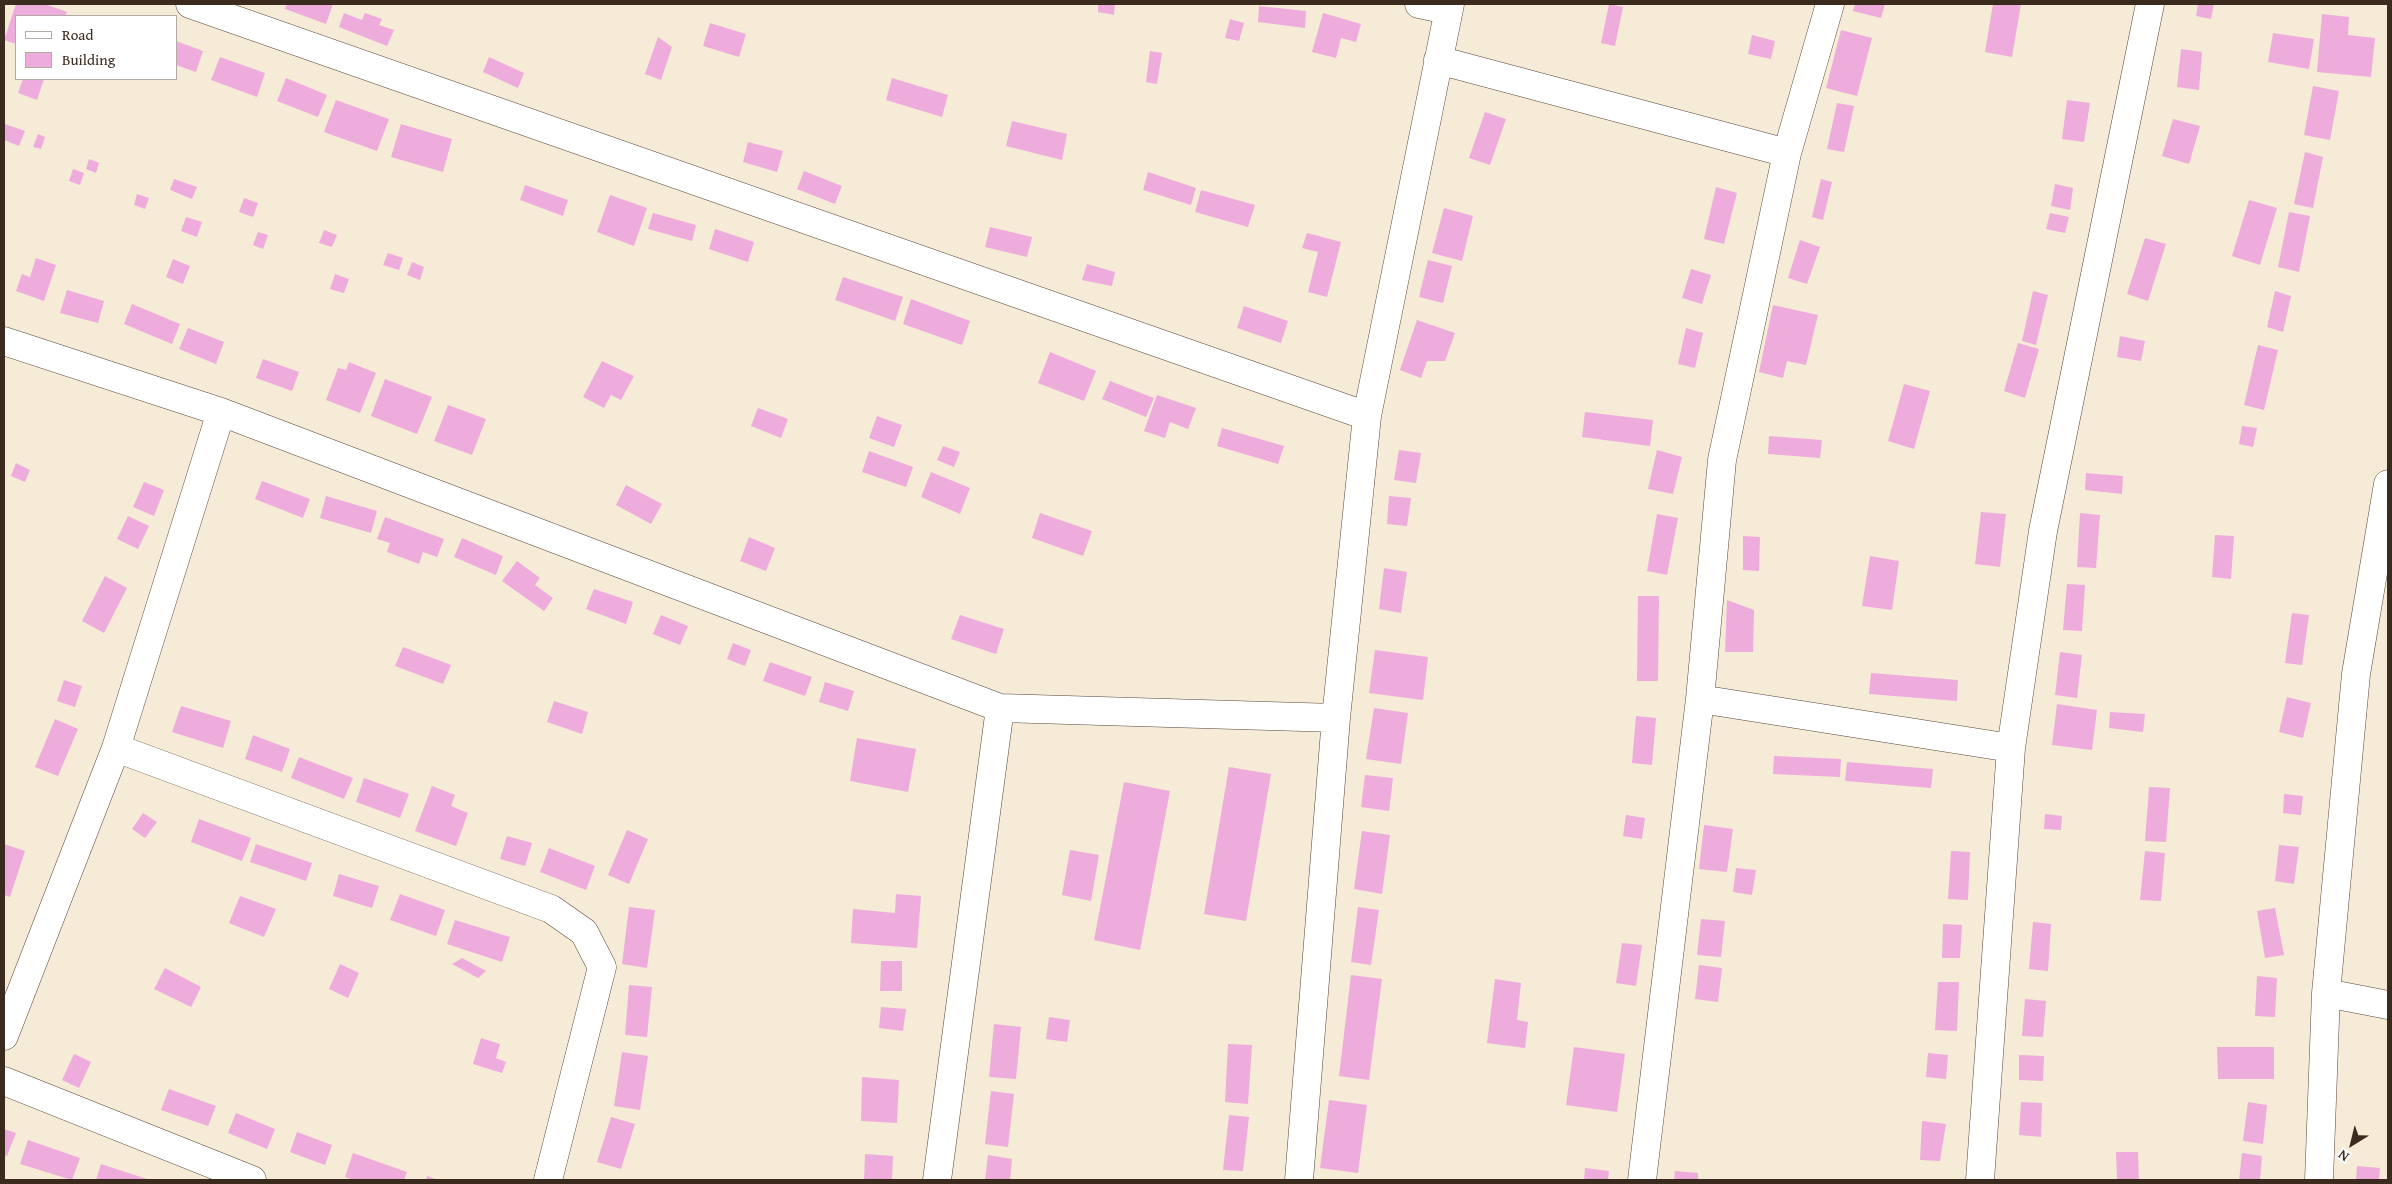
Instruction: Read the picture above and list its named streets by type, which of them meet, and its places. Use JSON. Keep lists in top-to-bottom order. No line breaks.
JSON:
{"legend":["Road","Building"],"north":"bottom left"}
